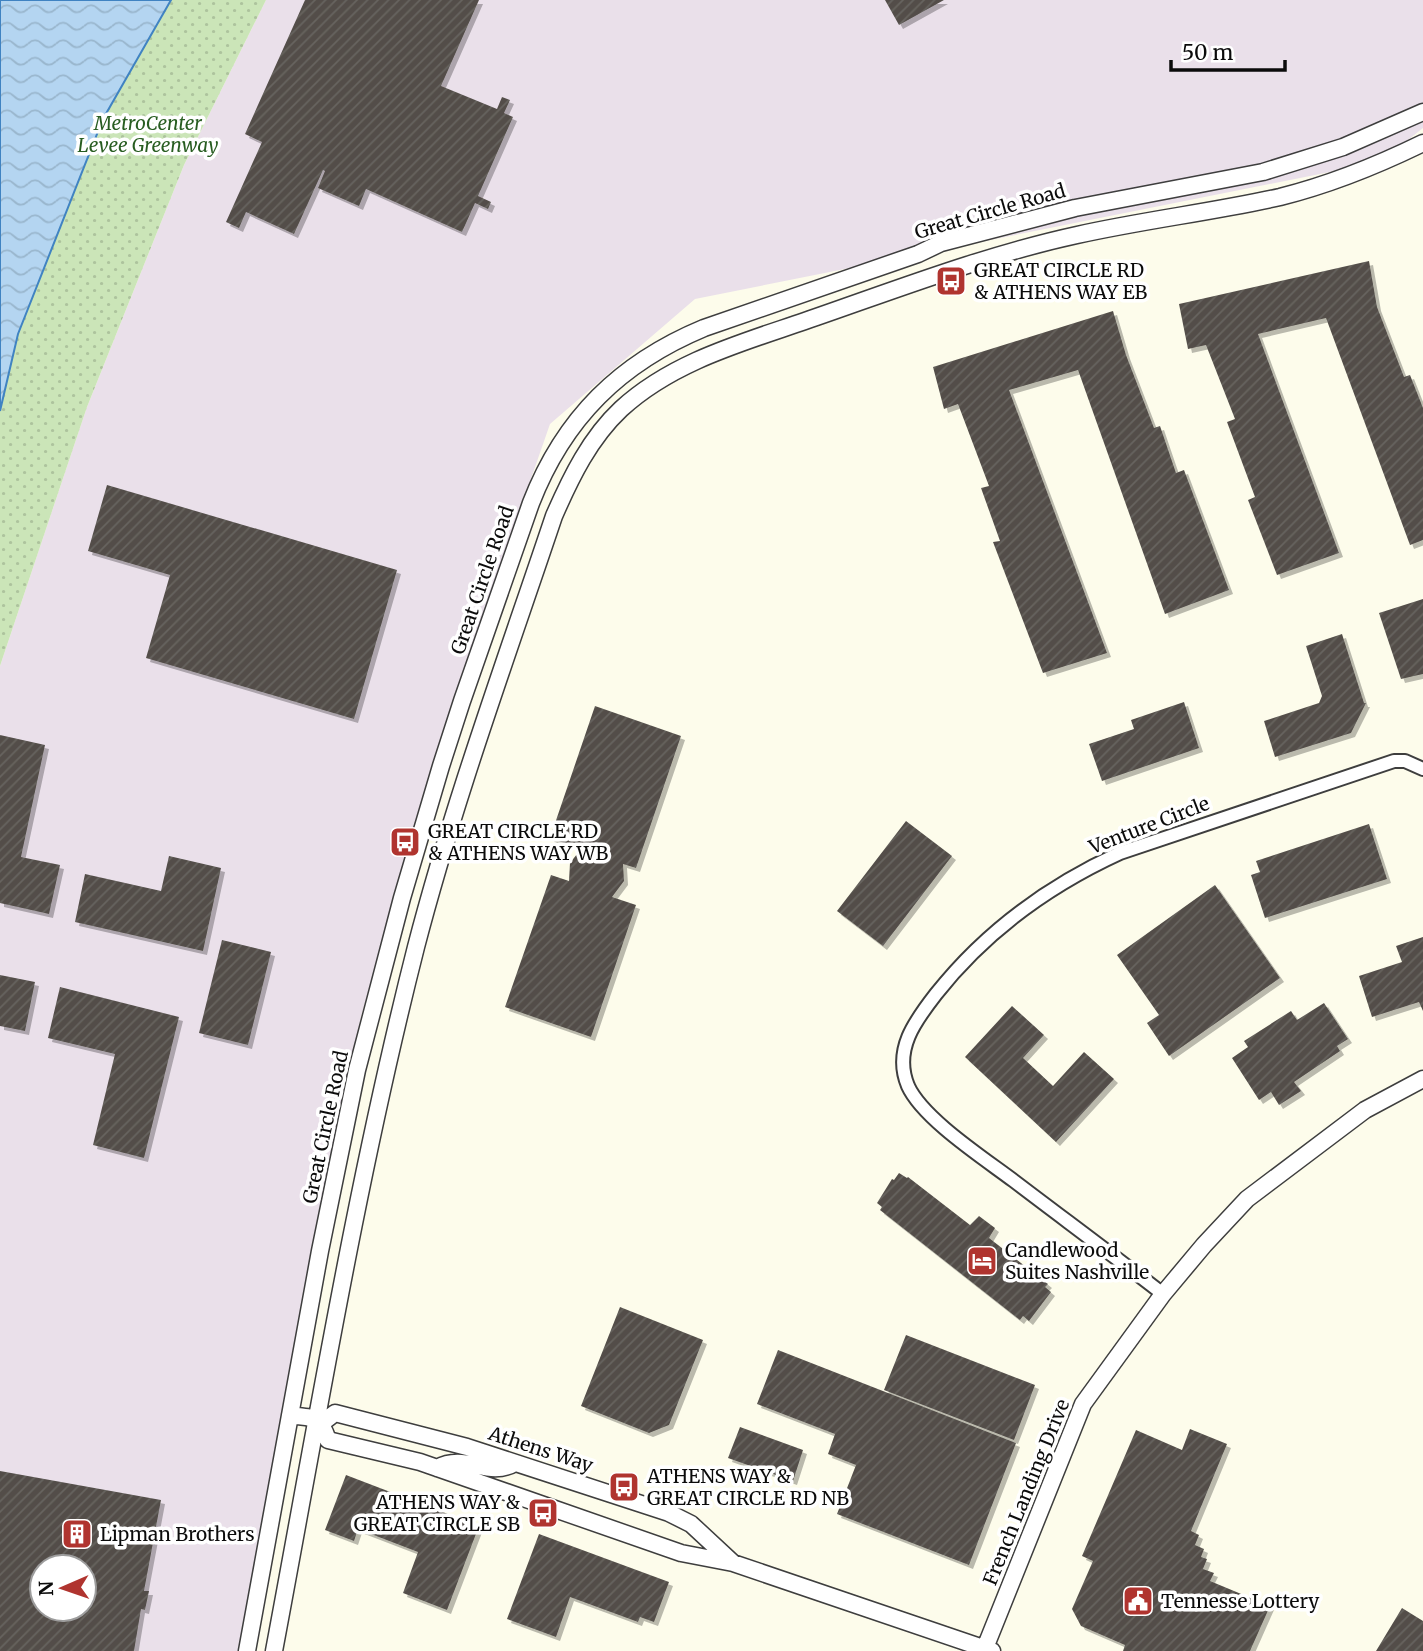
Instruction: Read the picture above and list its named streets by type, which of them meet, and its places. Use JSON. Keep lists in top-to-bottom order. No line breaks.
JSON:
{"streets":{"street":["Great Circle Road","Venture Circle","Athens Way","French Landing Drive"]},"crossings":[["Great Circle Road","Athens Way"],["Venture Circle","French Landing Drive"],["Athens Way","French Landing Drive"]],"parks":["MetroCenter Levee Greenway"],"places":{"bus stop":["GREAT CIRCLE RD & ATHENS WAY EB","GREAT CIRCLE RD & ATHENS WAY WB","ATHENS WAY & GREAT CIRCLE RD NB","ATHENS WAY & GREAT CIRCLE SB"],"hotel":["Candlewood Suites Nashville"],"building":["Lipman Brothers"],"public building":["Tennesse Lottery"]},"scale_bar":"50 m","north":"left"}
